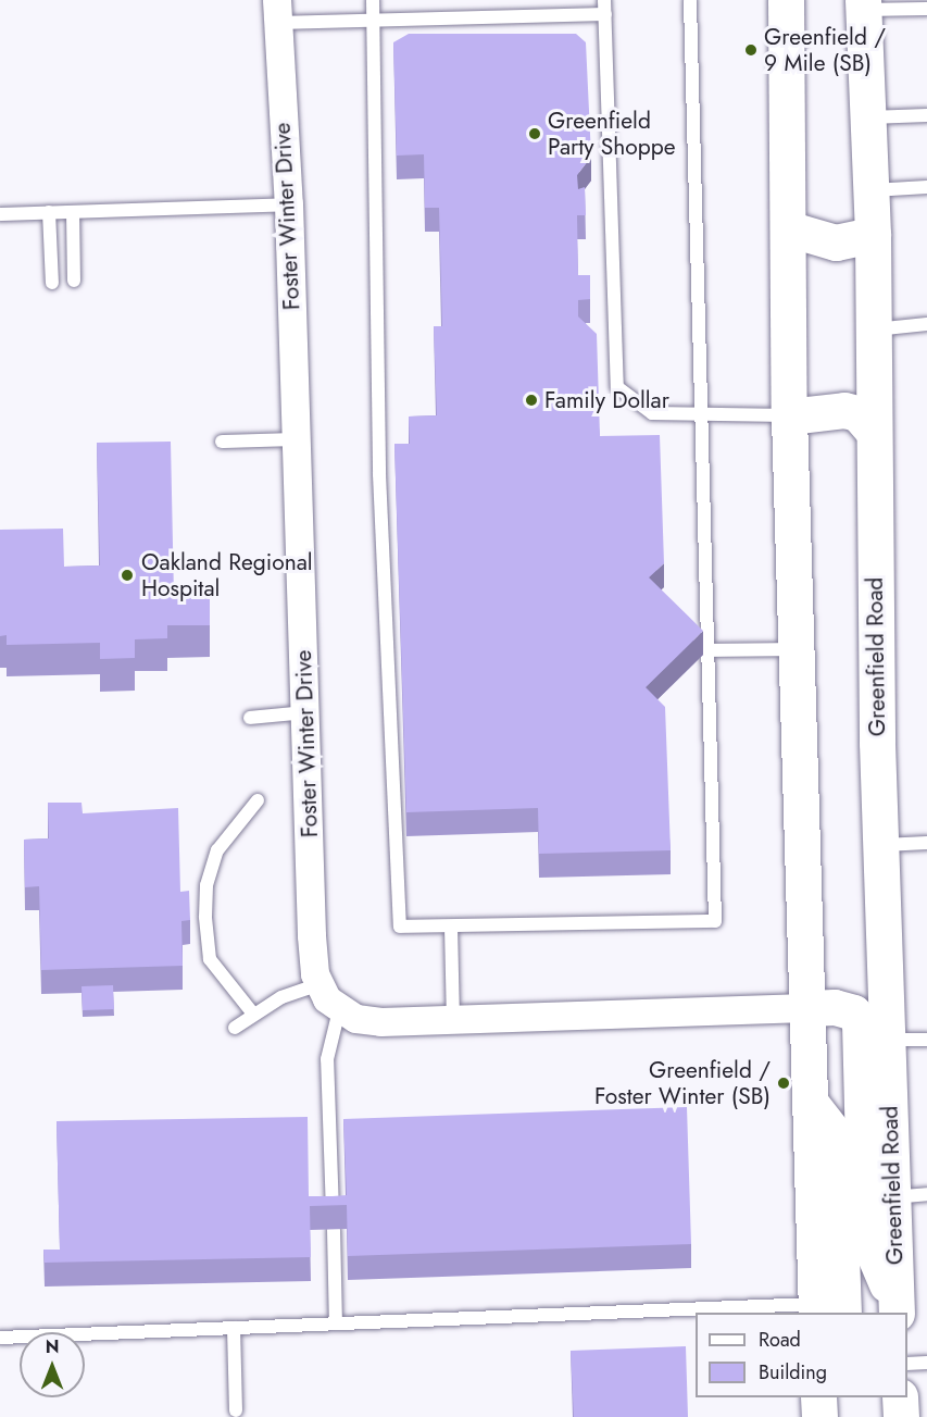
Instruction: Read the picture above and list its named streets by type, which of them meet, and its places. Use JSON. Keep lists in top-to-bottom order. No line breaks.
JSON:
{"streets":{"main road":["Greenfield Road"],"street":["Foster Winter Drive"]},"places":["Greenfield / 9 Mile (SB)","Greenfield Party Shoppe","Family Dollar","Oakland Regional Hospital","Greenfield / Foster Winter (SB)"],"legend":["Road","Building"],"north":"top"}
